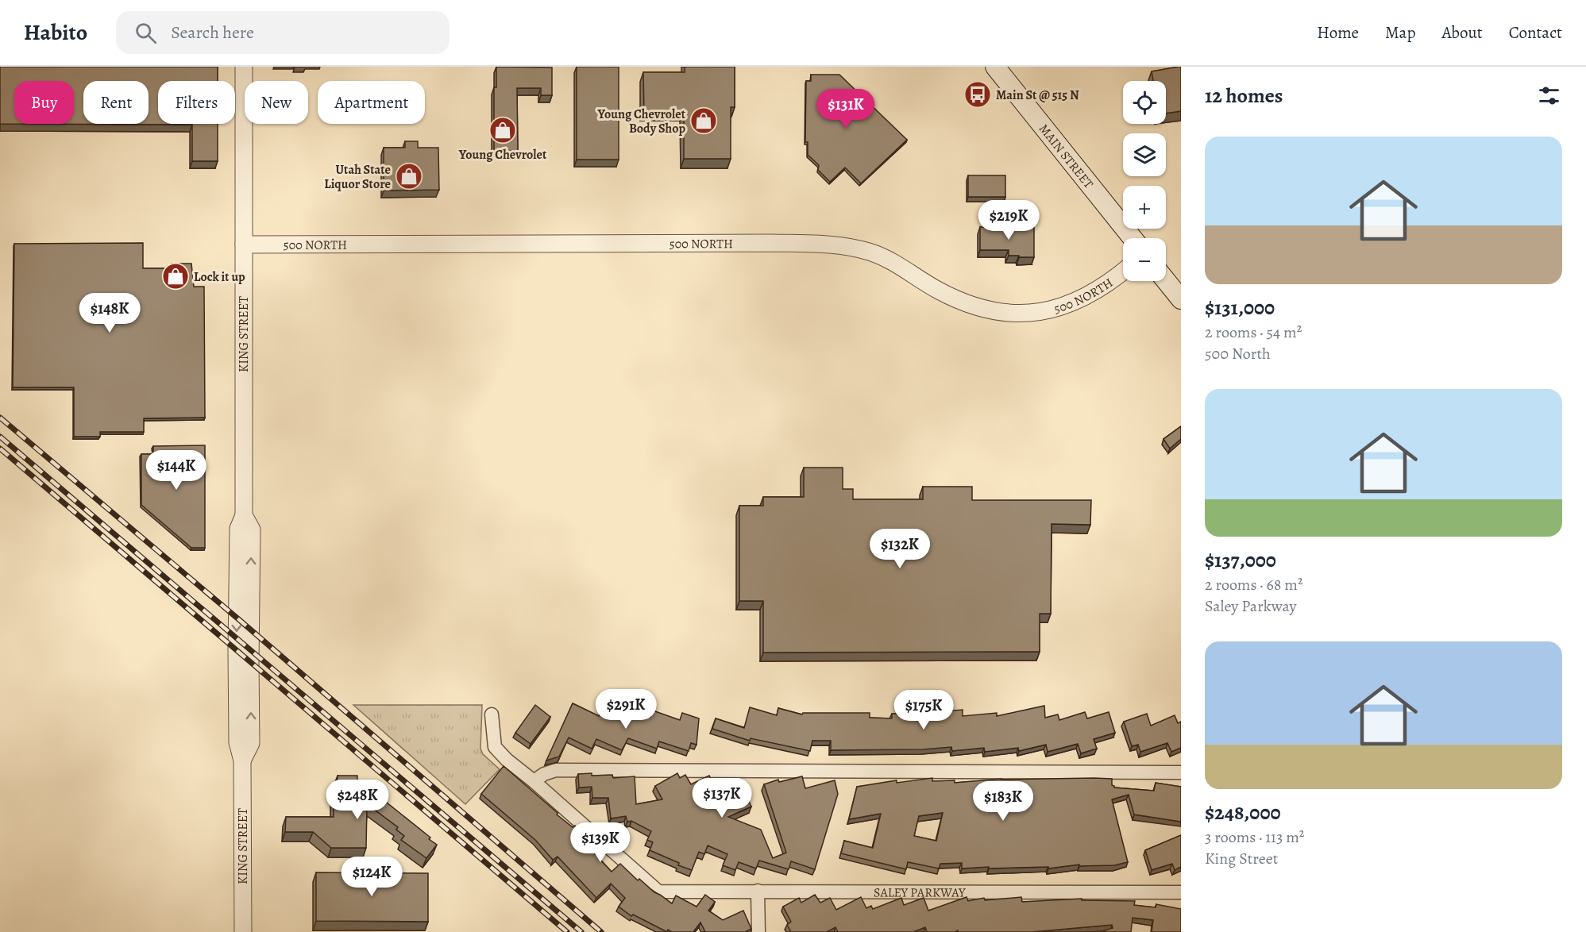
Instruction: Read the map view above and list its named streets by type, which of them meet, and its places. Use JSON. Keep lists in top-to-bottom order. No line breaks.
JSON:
{"streets":{"main road":["MAIN STREET"],"street":["500 NORTH","KING STREET","SALEY PARKWAY"]},"crossings":[["500 NORTH","KING STREET"]],"places":{"bus stop":["Main St @ 515 N"],"shop":["Young Chevrolet Body Shop","Young Chevrolet","Utah State Liquor Store","Lock it up"]},"page":{"header":"Habito","search":"Search here","nav":["Home","Map","About","Contact"],"heading":"12 homes","map_buttons":["+","−"],"chip":["Buy","Rent","Filters","New","Apartment"],"price":["$131K","$219K","$148K","$144K","$132K","$291K","$175K","$137K","$248K","$183K","$139K","$124K"],"list":[{"name":"$131,000","note":"2 rooms · 54 m² · 500 North"},{"name":"$137,000","note":"2 rooms · 68 m² · Saley Parkway"},{"name":"$248,000","note":"3 rooms · 113 m² · King Street"}]}}
